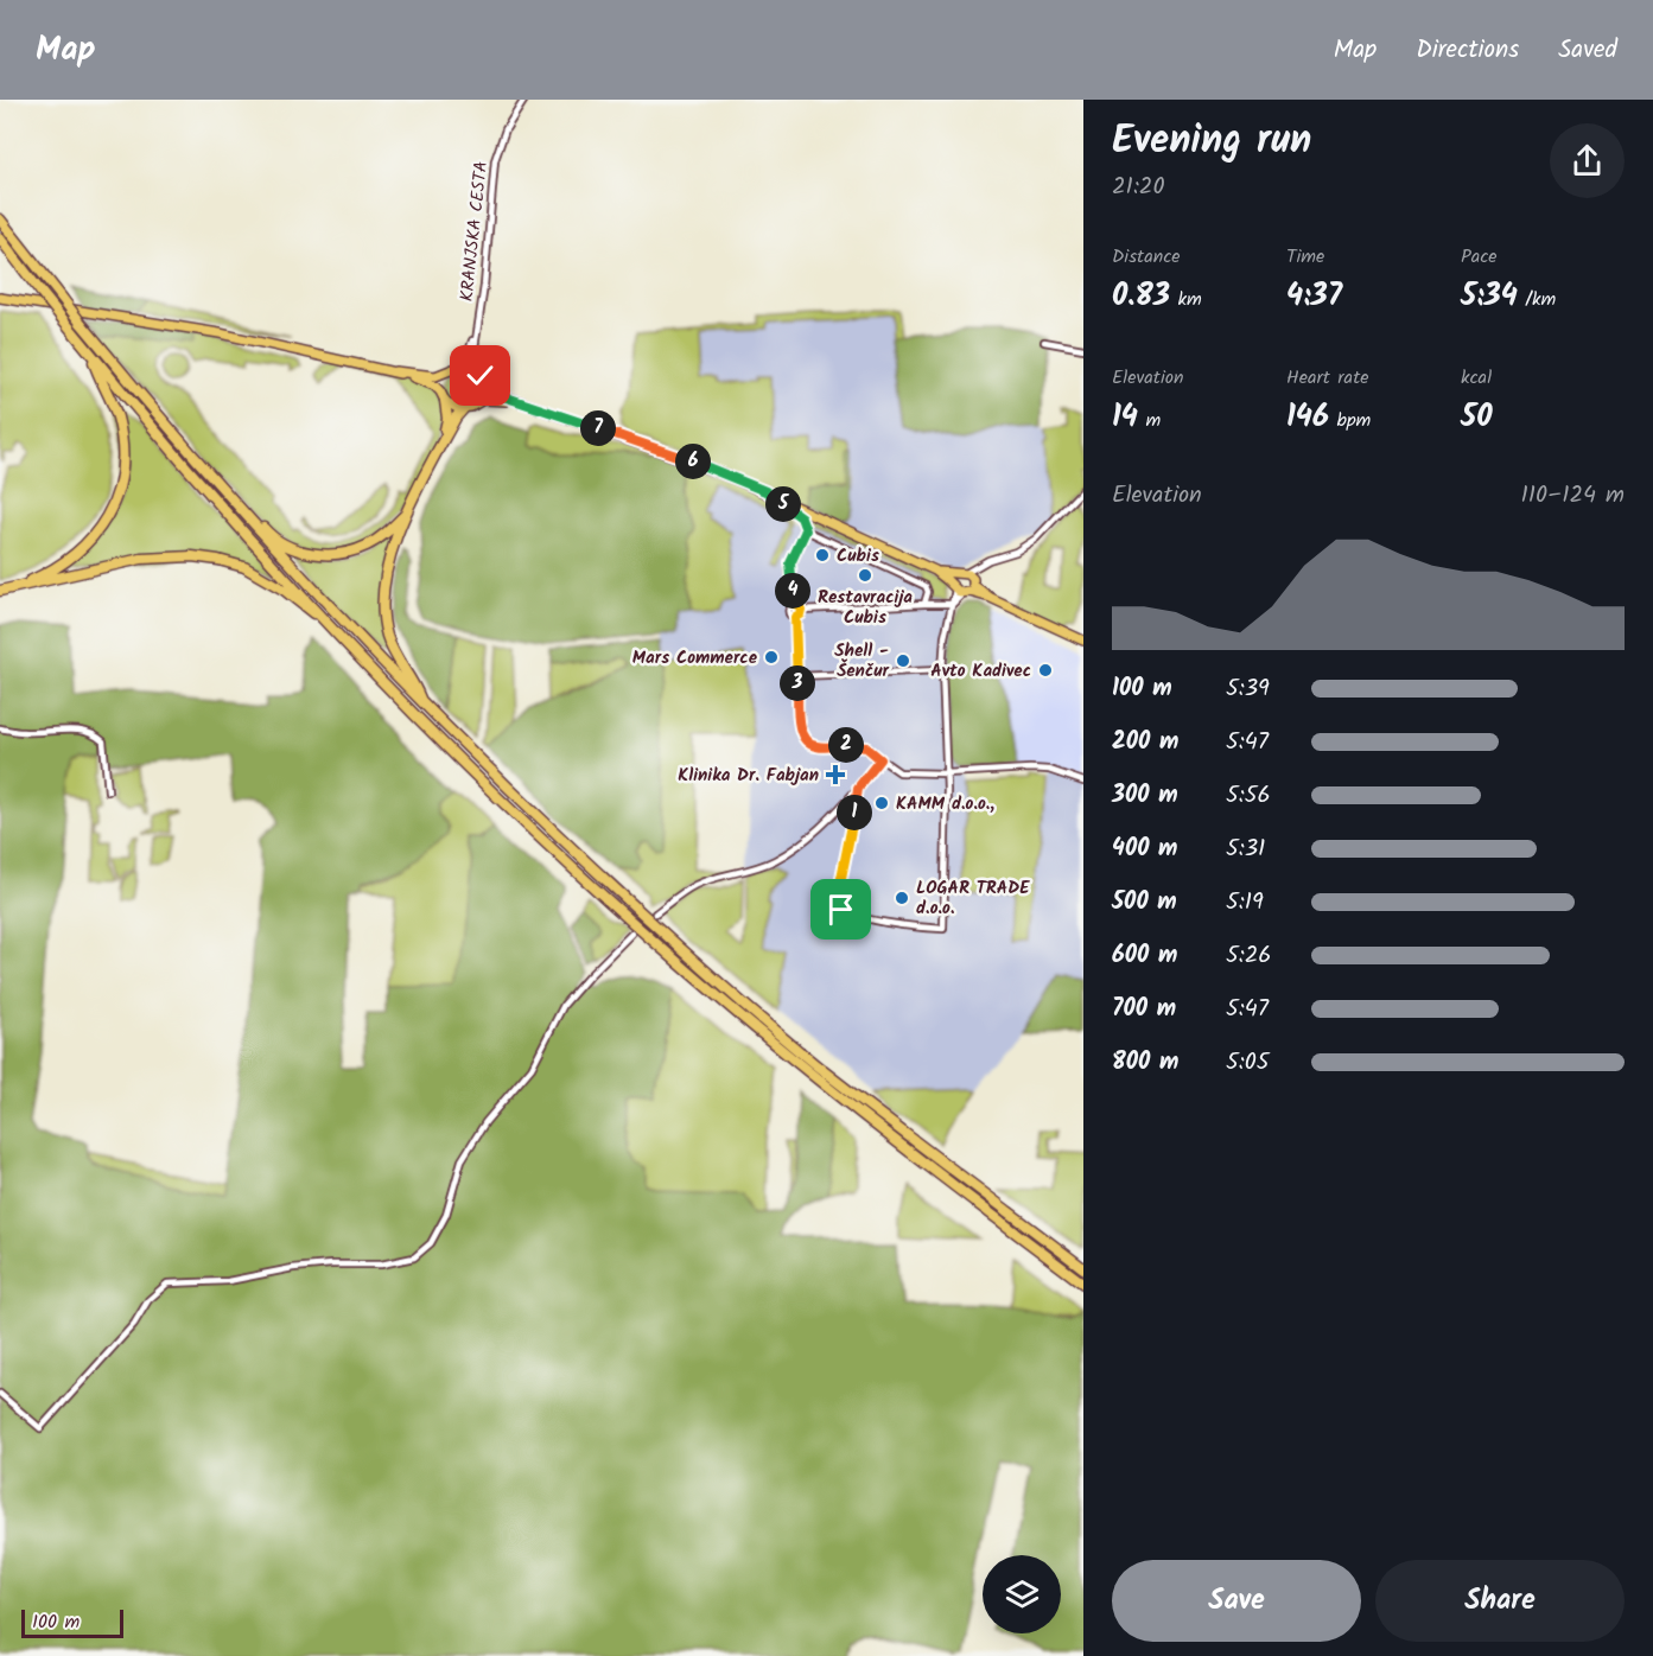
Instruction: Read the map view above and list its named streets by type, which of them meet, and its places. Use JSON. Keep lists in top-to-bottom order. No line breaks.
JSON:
{"streets":{"street":["KRANJSKA CESTA"]},"places":{"other":["Cubis","Restavracija Cubis","Mars Commerce","Shell - Šenčur","Avto Kadivec","KAMM d.o.o.,","LOGAR TRADE d.o.o."],"health":["Klinika Dr. Fabjan"]},"scale_bar":"100 m","page":{"header":"Map","nav":["Map","Directions","Saved"],"heading":["Evening run","21:20"],"stats":[["Distance","0.83 km"],["Time","4:37"],["Pace","5:34 /km"],["Elevation","14 m"],["Heart rate","146 bpm"],["kcal","50"]],"pins":["7","6","5","4","3","2","1"],"chart":["Elevation","110–124 m"],"list":[{"name":"100 m","note":"5:39"},{"name":"200 m","note":"5:47"},{"name":"300 m","note":"5:56"},{"name":"400 m","note":"5:31"},{"name":"500 m","note":"5:19"},{"name":"600 m","note":"5:26"},{"name":"700 m","note":"5:47"},{"name":"800 m","note":"5:05"}],"buttons":["Save","Share"],"scale":"100 m"}}
